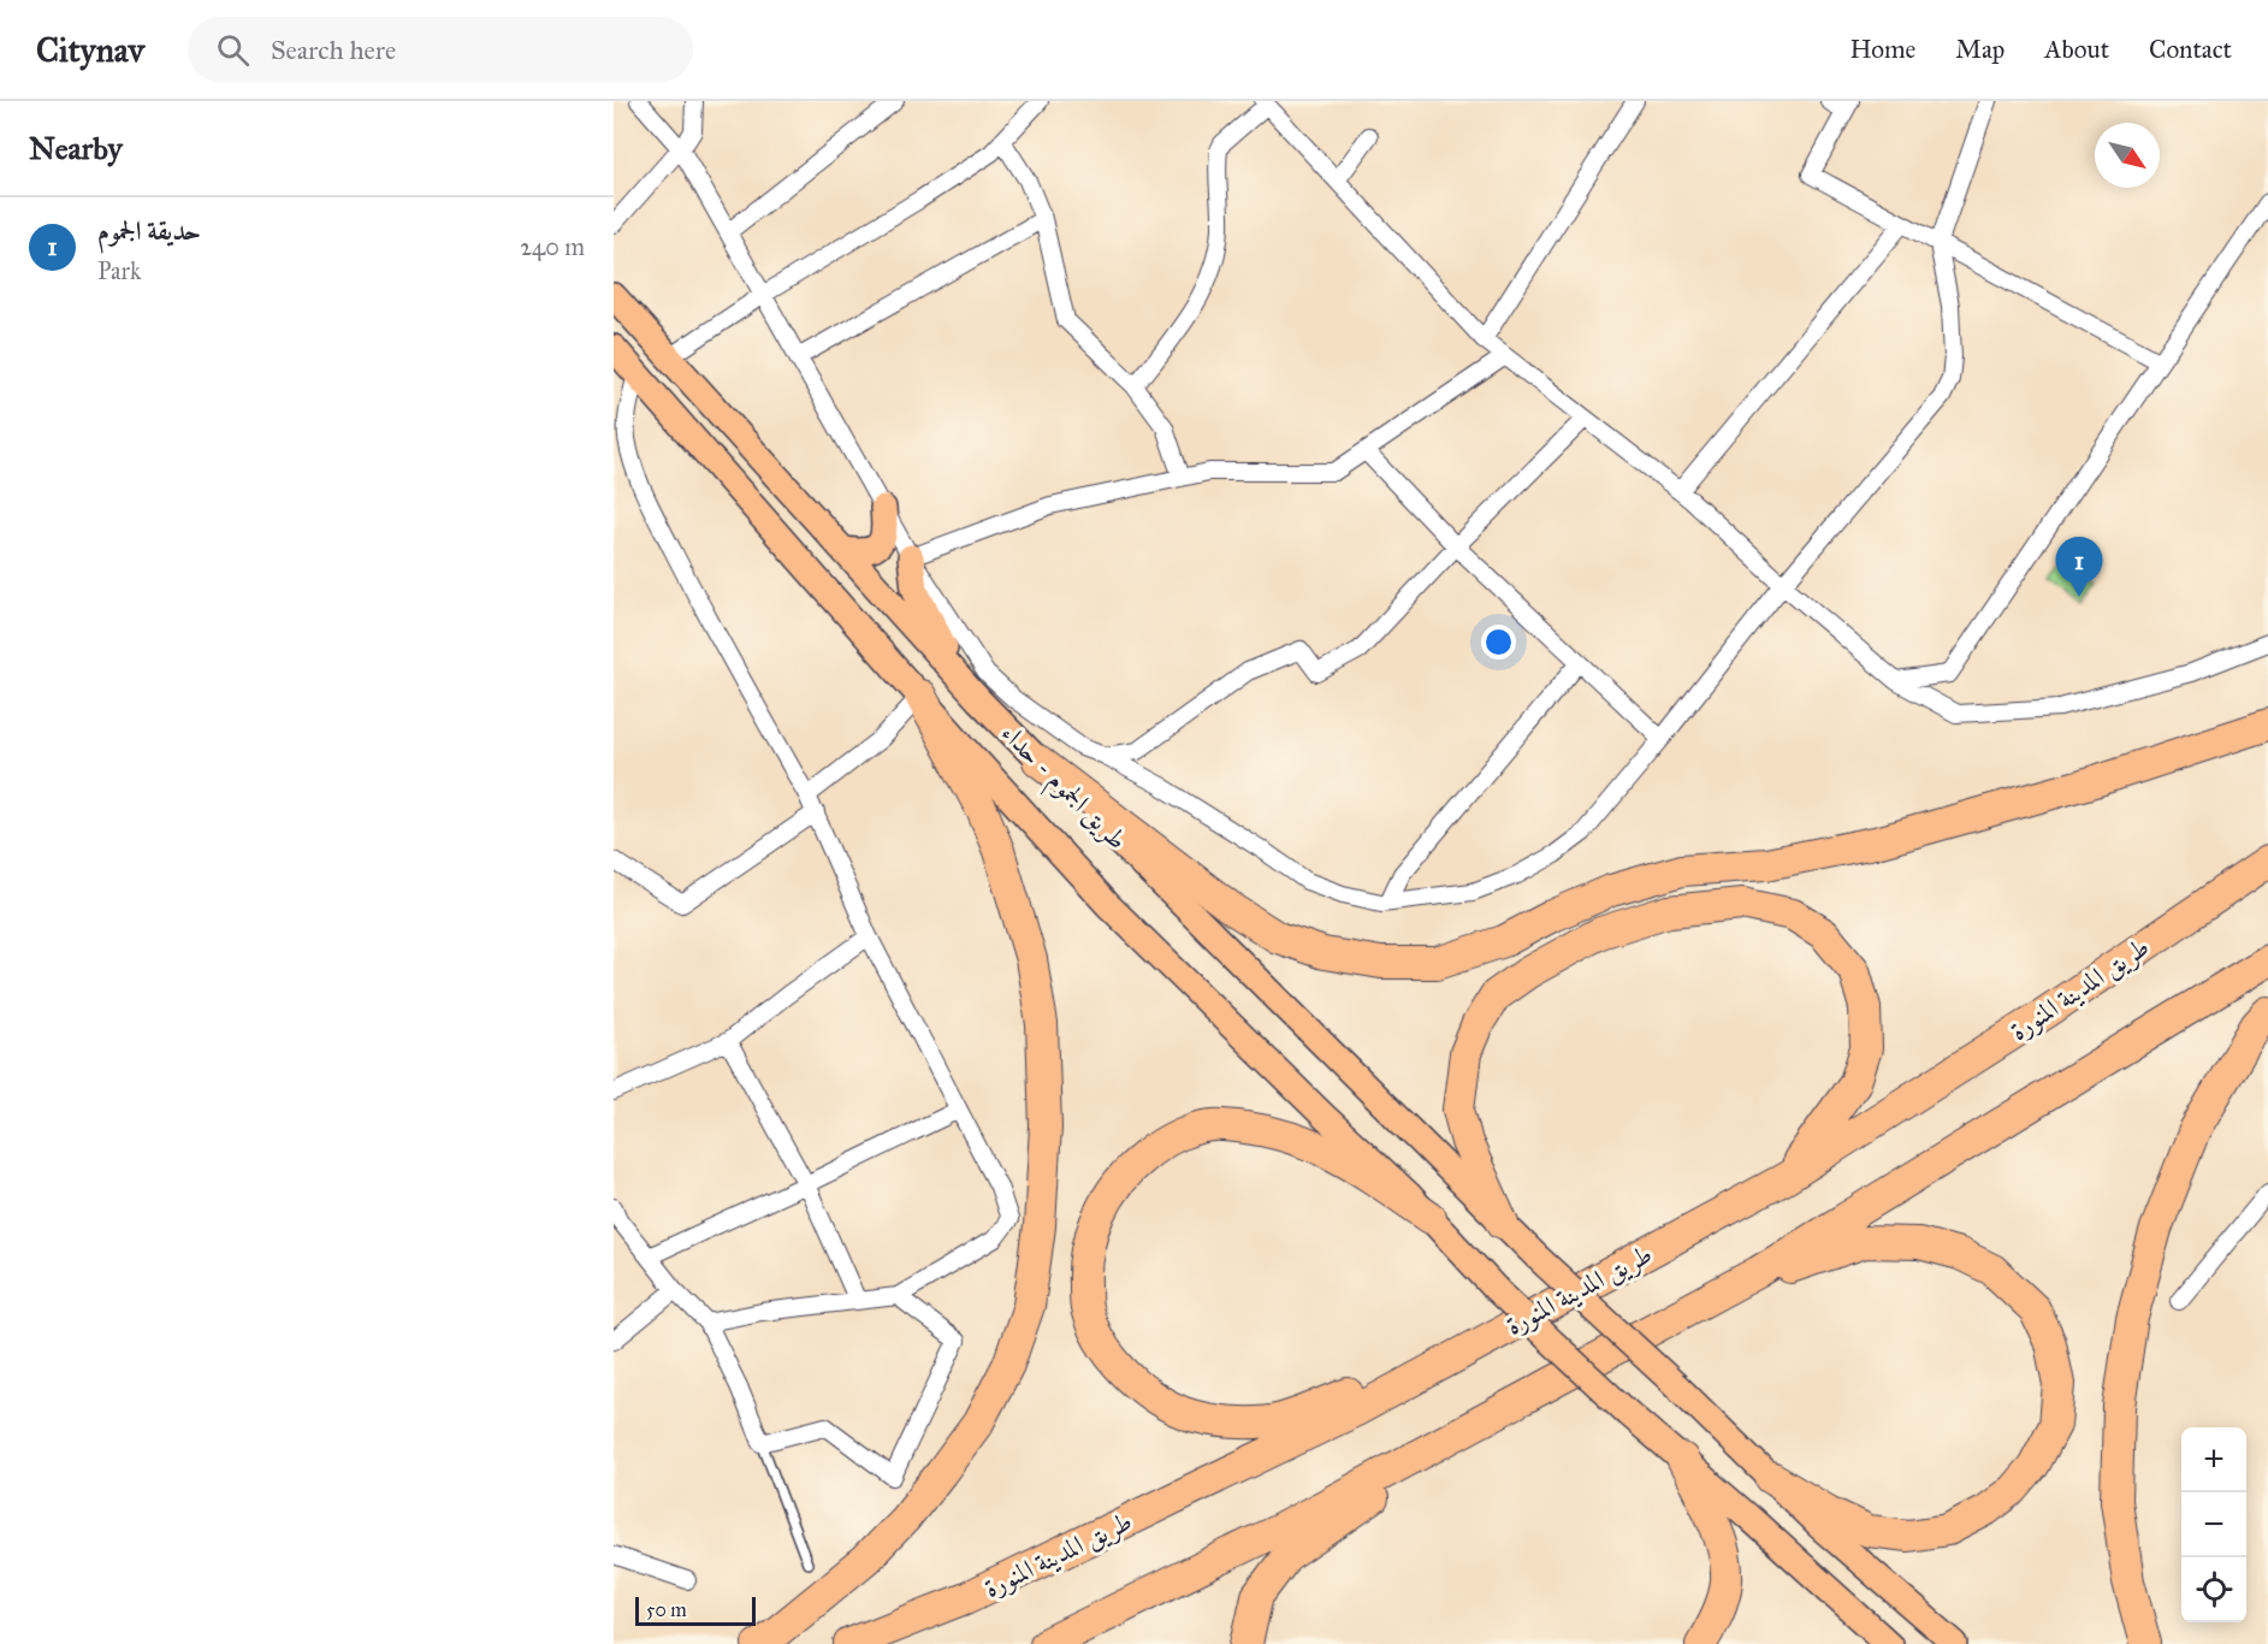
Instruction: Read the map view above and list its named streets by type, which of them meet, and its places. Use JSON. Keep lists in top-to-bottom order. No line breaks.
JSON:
{"streets":{"highway":["طريق المدينة المنورة"],"main road":["طريق الجموم - حداء"]},"scale_bar":"50 m","north":"bottom right","page":{"header":"Citynav","search":"Search here","nav":["Home","Map","About","Contact"],"heading":"Nearby","list":[{"mark":"1","name":"حديقة الجموم","note":"Park","value":"240 m"}],"pins":"1","map_buttons":["+","−"],"scale":"50 m"}}
